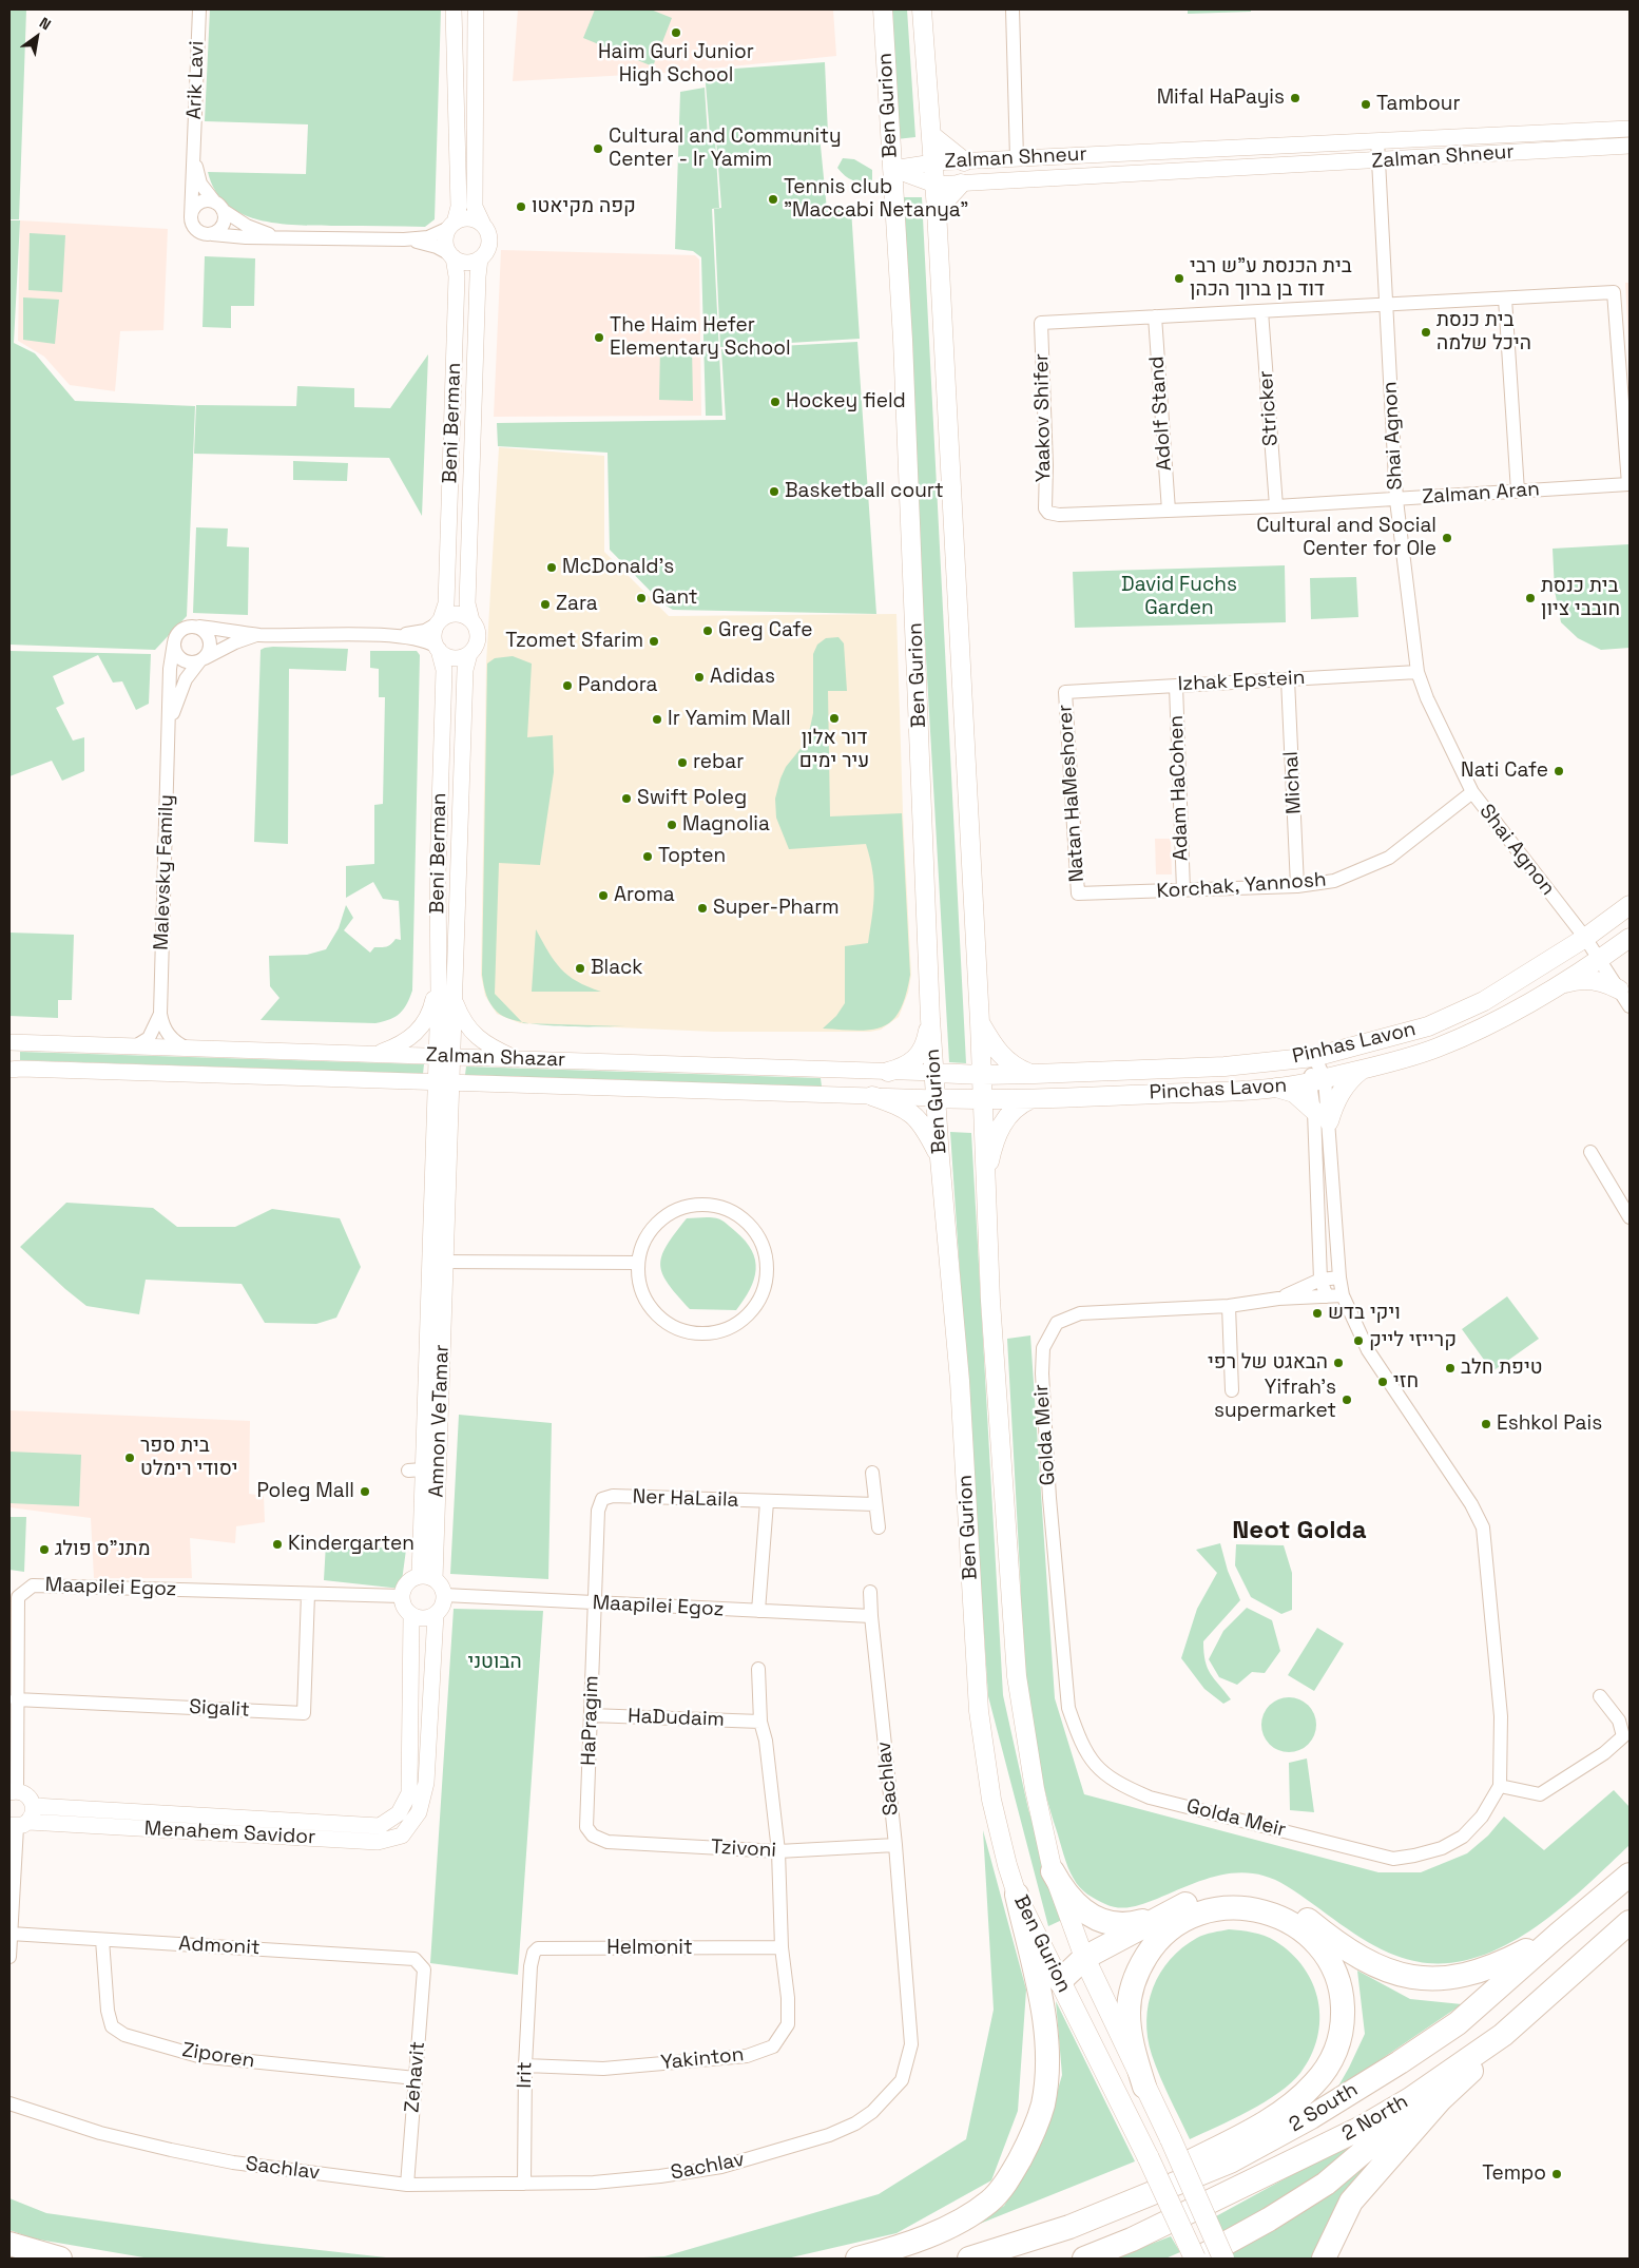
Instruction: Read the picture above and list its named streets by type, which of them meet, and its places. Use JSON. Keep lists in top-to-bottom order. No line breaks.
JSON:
{"streets":{"highway":["2 South","2 North"],"main road":["Ben Gurion","Pinhas Lavon","Zalman Shazar","Pinchas Lavon"],"street":["Arik Lavi","Zalman Shneur","Stricker","Adolf Stand","Yaakov Shifer","Beni Berman","Shai Agnon","Zalman Aran","Izhak Epstein","Michal","Adam HaCohen","Natan HaMeshorer","Malevsky Family","Korchak, Yannosh","Amnon VeTamar","Golda Meir","Ner HaLaila","Maapilei Egoz","Sigalit","HaDudaim","HaPragim","Sachlav","Menahem Savidor","Tzivoni","Admonit","Helmonit","Ziporen","Yakinton","Irit","Zehavit"]},"crossings":[["Arik Lavi","Beni Berman"],["Ben Gurion","Zalman Shneur"],["Ben Gurion","Pinhas Lavon"],["Ben Gurion","Zalman Shazar"],["Zalman Shneur","Shai Agnon"],["Stricker","Zalman Aran"],["Adolf Stand","Yaakov Shifer"],["Adolf Stand","Zalman Aran"],["Yaakov Shifer","Zalman Aran"],["Beni Berman","Zalman Shazar"],["Beni Berman","Amnon VeTamar"],["Shai Agnon","Zalman Aran"],["Shai Agnon","Izhak Epstein"],["Shai Agnon","Korchak, Yannosh"],["Shai Agnon","Pinhas Lavon"],["Shai Agnon","Pinchas Lavon"],["Izhak Epstein","Michal"],["Izhak Epstein","Adam HaCohen"],["Izhak Epstein","Natan HaMeshorer"],["Michal","Korchak, Yannosh"],["Adam HaCohen","Korchak, Yannosh"],["Natan HaMeshorer","Korchak, Yannosh"],["Malevsky Family","Zalman Shazar"],["Pinhas Lavon","Zalman Shazar"],["Pinhas Lavon","Golda Meir"],["Zalman Shazar","Amnon VeTamar"],["Pinchas Lavon","Golda Meir"],["Amnon VeTamar","Maapilei Egoz"],["Ner HaLaila","Maapilei Egoz"],["Ner HaLaila","HaPragim"],["Maapilei Egoz","Sigalit"],["Maapilei Egoz","HaPragim"],["Maapilei Egoz","Sachlav"],["HaDudaim","HaPragim"],["HaPragim","Tzivoni"],["Sachlav","Tzivoni"],["Sachlav","Irit"],["Sachlav","Zehavit"],["Tzivoni","Yakinton"],["Admonit","Ziporen"],["Admonit","Zehavit"],["Helmonit","Yakinton"],["Helmonit","Irit"],["Ziporen","Zehavit"],["Yakinton","Irit"]],"districts":["Neot Golda"],"parks":["David Fuchs Garden","הבוטני"],"places":["Haim Guri Junior High School","Mifal HaPayis","Tambour","Cultural and Community Center - Ir Yamim","Tennis club \"Maccabi Netanya\"","קפה מקיאטו","בית הכנסת ע\"ש רבי דוד בן ברוך הכהן","בית כנסת היכל שלמה","The Haim Hefer Elementary School","Hockey field","Basketball court","Cultural and Social Center for Ole","McDonald's","Gant","בית כנסת חובבי ציון","Zara","Greg Cafe","Tzomet Sfarim","Adidas","Pandora","דור אלון עיר ימים","Ir Yamim Mall","rebar","Nati Cafe","Swift Poleg","Magnolia","Topten","Aroma","Super-Pharm","Black","ויקי בדש","קרייזי לייק","הבאגט של רפי","טיפת חלב","חזי","Yifrah's supermarket","Eshkol Pais","בית ספר יסודי רימלט","Poleg Mall","Kindergarten","מתנ\"ס פולג","Tempo"],"north":"top right"}
